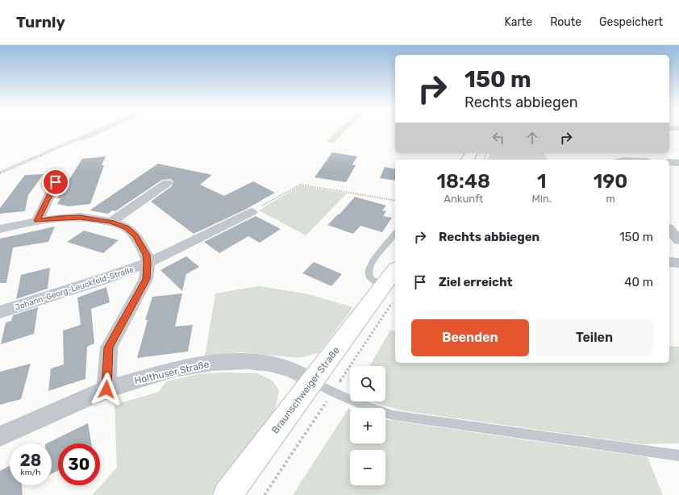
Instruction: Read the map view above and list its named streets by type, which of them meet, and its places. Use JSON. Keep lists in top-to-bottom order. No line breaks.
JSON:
{"streets":{"main road":["Braunschweiger Straße"],"street":["Johann-Georg-Leuckfeld-Straße","Holthuser Straße"]},"crossings":[["Holthuser Straße","Braunschweiger Straße"]],"page":{"header":"Turnly","nav":["Karte","Route","Gespeichert"],"turn":["150 m","Rechts abbiegen"],"eta":["18:48","Ankunft","1","Min.","190","m"],"list":[{"name":"Rechts abbiegen","value":"150 m"},{"name":"Ziel erreicht","value":"40 m"}],"buttons":["Beenden","Teilen"],"map_buttons":["+","−"],"speed":"28 km/h","limit":"30"}}
